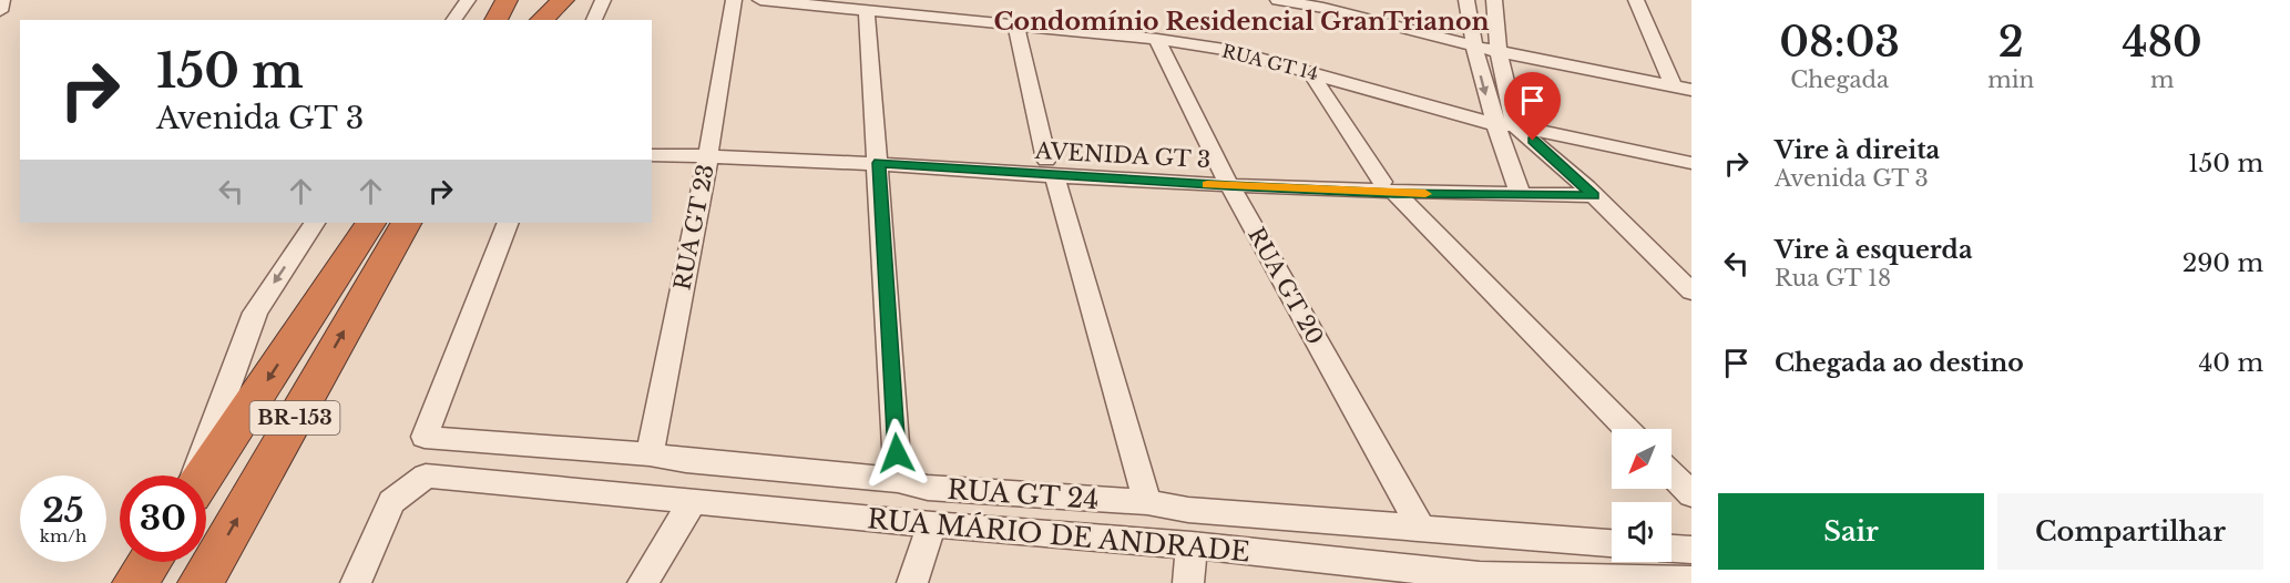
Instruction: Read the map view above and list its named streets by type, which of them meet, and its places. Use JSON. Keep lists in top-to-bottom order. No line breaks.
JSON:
{"streets":{"highway":["BR-153"],"street":["RUA GT 14","AVENIDA GT 3","RUA GT 23","RUA GT 20","RUA GT 24","RUA MÁRIO DE ANDRADE"]},"crossings":[["RUA GT 14","RUA GT 20"],["AVENIDA GT 3","RUA GT 23"],["AVENIDA GT 3","RUA GT 20"],["RUA GT 23","RUA GT 24"],["RUA GT 20","RUA GT 24"]],"districts":["Condomínio Residencial GranTrianon"],"north":"bottom left","page":{"eta":["08:03","Chegada","2","min","480","m"],"turn":["150 m","Avenida GT 3"],"list":[{"name":"Vire à direita","note":"Avenida GT 3","value":"150 m"},{"name":"Vire à esquerda","note":"Rua GT 18","value":"290 m"},{"name":"Chegada ao destino","value":"40 m"}],"speed":"25 km/h","limit":"30","buttons":["Sair","Compartilhar"]}}
